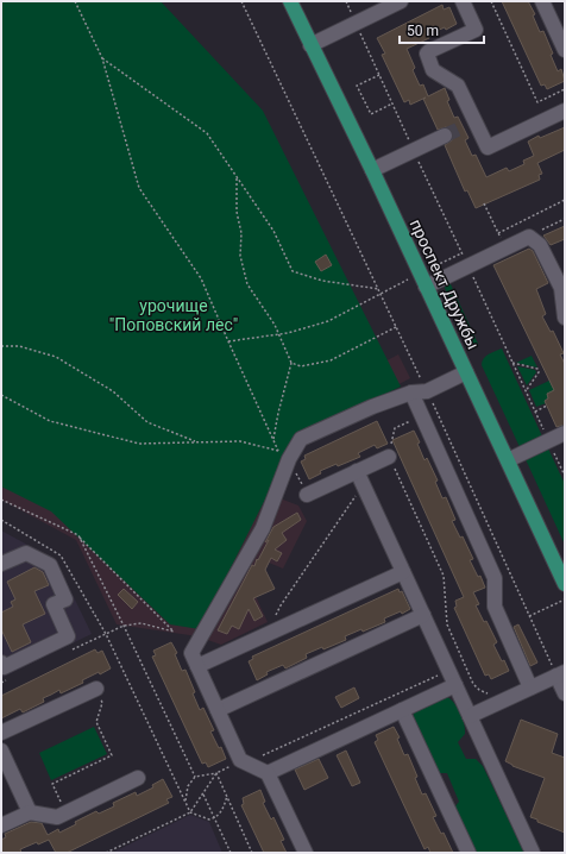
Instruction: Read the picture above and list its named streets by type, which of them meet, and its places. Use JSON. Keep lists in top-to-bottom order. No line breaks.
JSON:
{"streets":{"main road":["проспект Дружбы"]},"parks":["урочище \"Поповский лес\""],"scale_bar":"50 m"}
